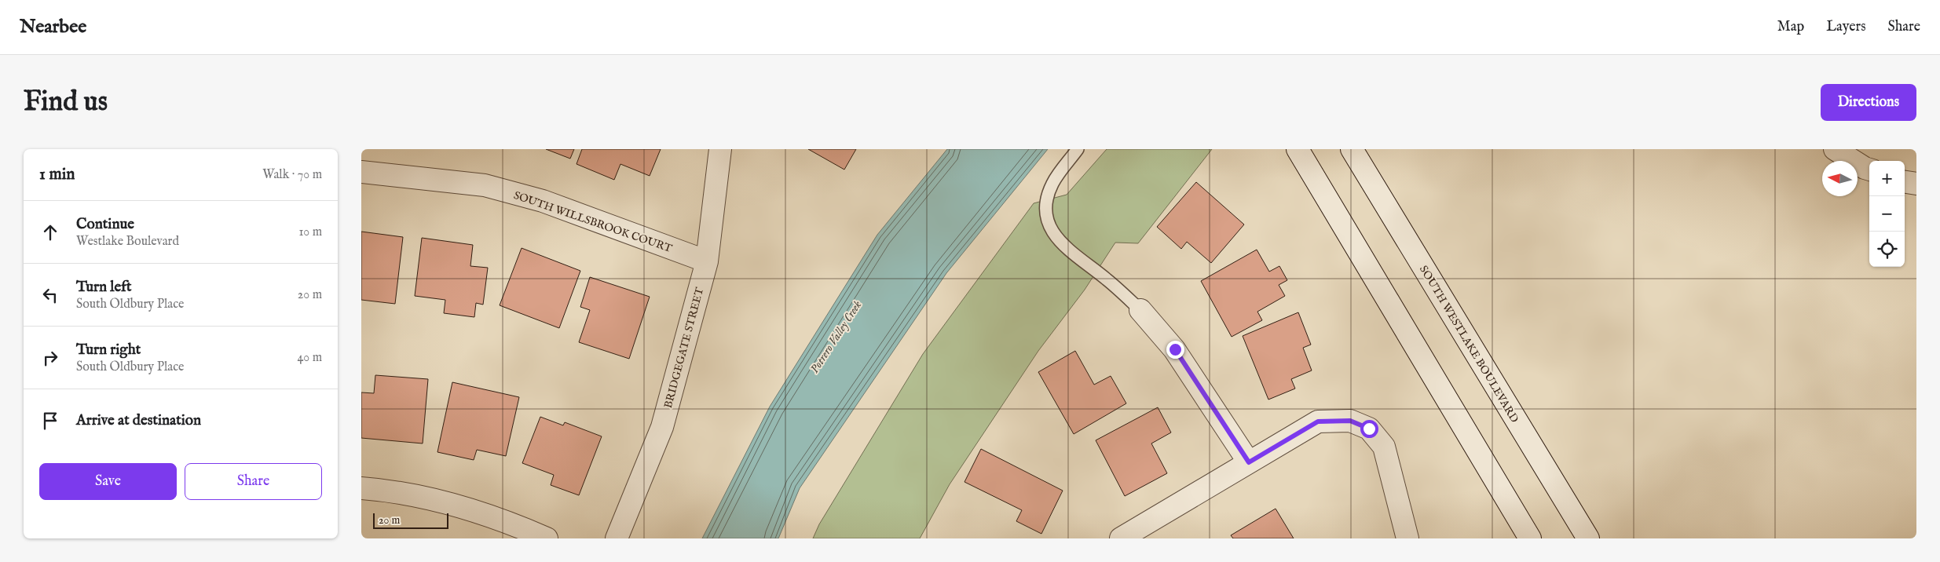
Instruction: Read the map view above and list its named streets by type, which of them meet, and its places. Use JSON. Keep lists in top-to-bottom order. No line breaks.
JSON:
{"streets":{"street":["SOUTH WILLSBROOK COURT","SOUTH WESTLAKE BOULEVARD","BRIDGEGATE STREET"]},"crossings":[["SOUTH WILLSBROOK COURT","BRIDGEGATE STREET"]],"water":["Potrero Valley Creek"],"scale_bar":"20 m","north":"left","page":{"header":"Nearbee","nav":["Map","Layers","Share"],"buttons":["Directions",["Save","Share"]],"title":"Find us","heading":["1 min","Walk · 70 m"],"map_buttons":["+","−"],"list":[["Continue","Westlake Boulevard","10 m"],["Turn left","South Oldbury Place","20 m"],["Turn right","South Oldbury Place","40 m"],"Arrive at destination"],"scale":"20 m"}}
